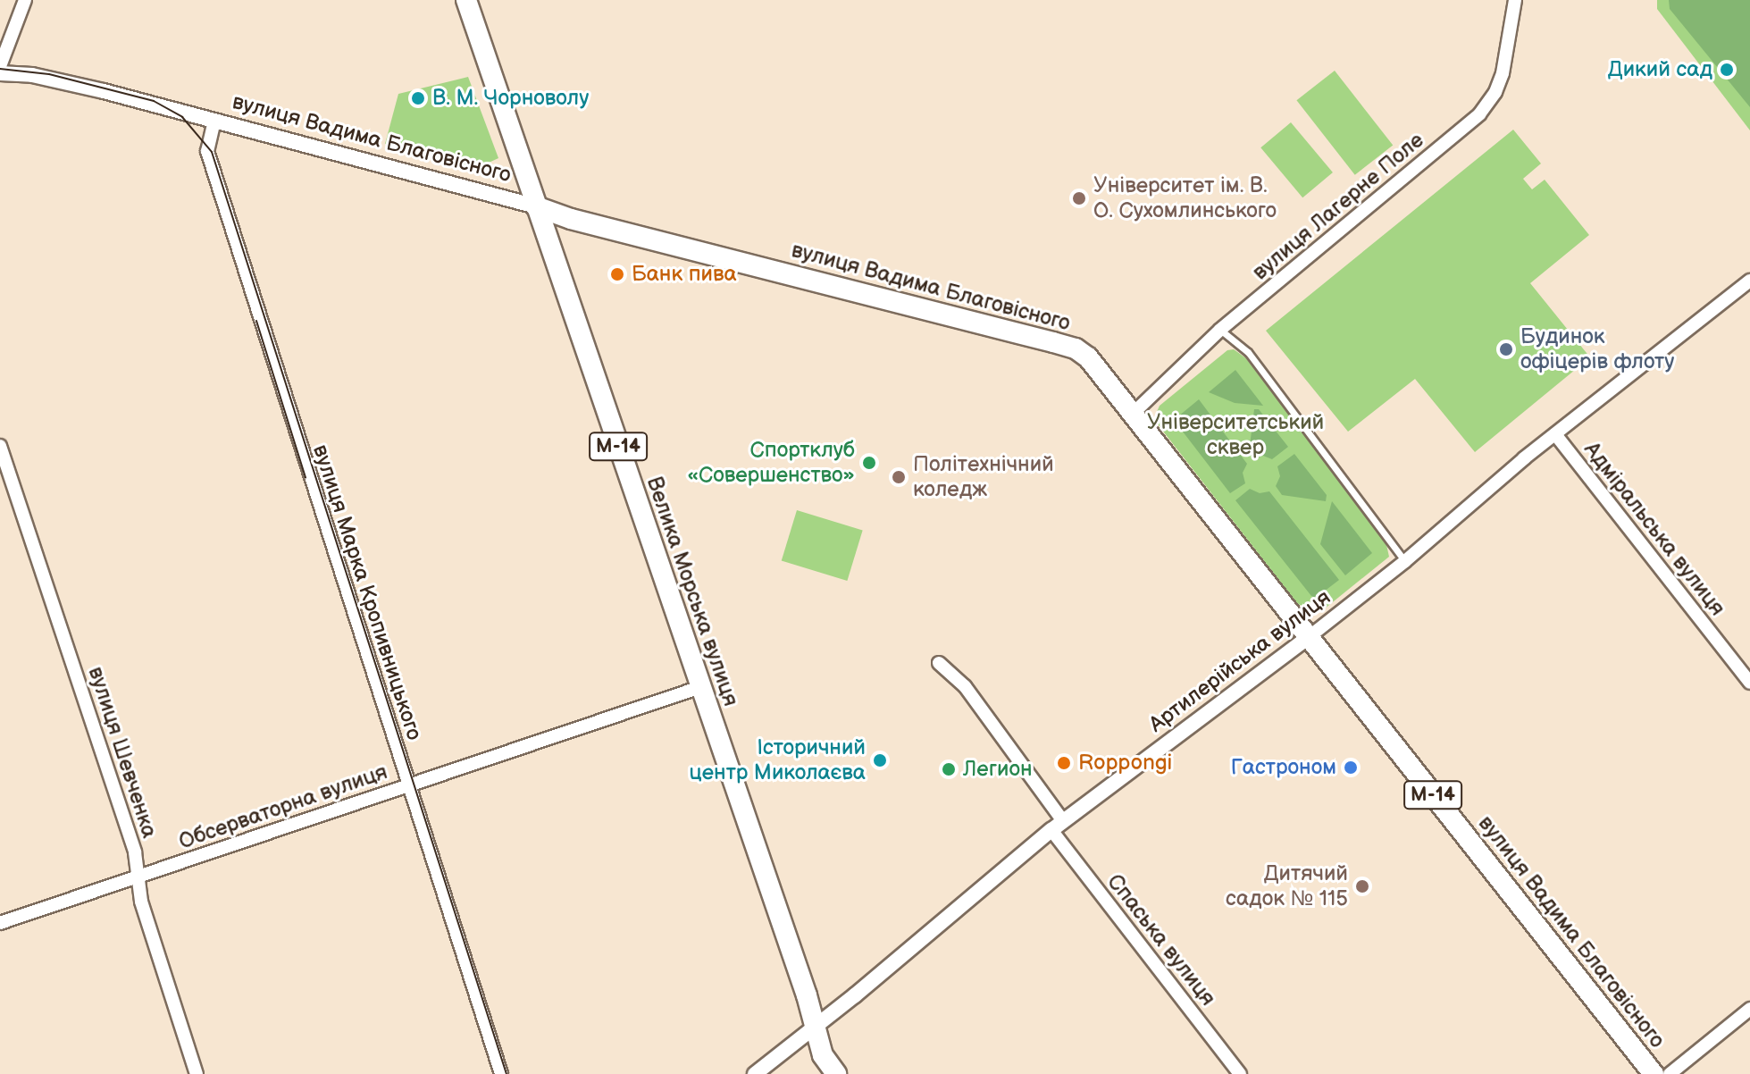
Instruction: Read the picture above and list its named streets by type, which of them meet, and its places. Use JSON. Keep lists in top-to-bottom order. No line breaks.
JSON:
{"streets":{"highway":["вулиця Вадима Благовісного","М-14","Велика Морська вулиця"],"street":["вулиця Лагерне Поле","Адміральська вулиця","вулиця Марка Кропивницького","Артилерійська вулиця","вулиця Шевченка","Обсерваторна вулиця","Спаська вулиця"]},"crossings":[["вулиця Вадима Благовісного","вулиця Лагерне Поле"],["вулиця Вадима Благовісного","Велика Морська вулиця"],["вулиця Вадима Благовісного","вулиця Марка Кропивницького"],["вулиця Вадима Благовісного","Артилерійська вулиця"],["Адміральська вулиця","Артилерійська вулиця"],["Велика Морська вулиця","Артилерійська вулиця"],["Велика Морська вулиця","Обсерваторна вулиця"],["вулиця Марка Кропивницького","Обсерваторна вулиця"],["Артилерійська вулиця","Спаська вулиця"],["вулиця Шевченка","Обсерваторна вулиця"]],"parks":["Університетський сквер"],"places":["Дикий сад","В. М. Чорноволу","Університет ім. В. О. Сухомлинського","Банк пива","Будинок офіцерів флоту","Спортклуб «Совершенство»","Політехнічний коледж","Історичний центр Миколаєва","Roppongi","Гастроном","Легион","Дитячий садок № 115"]}
